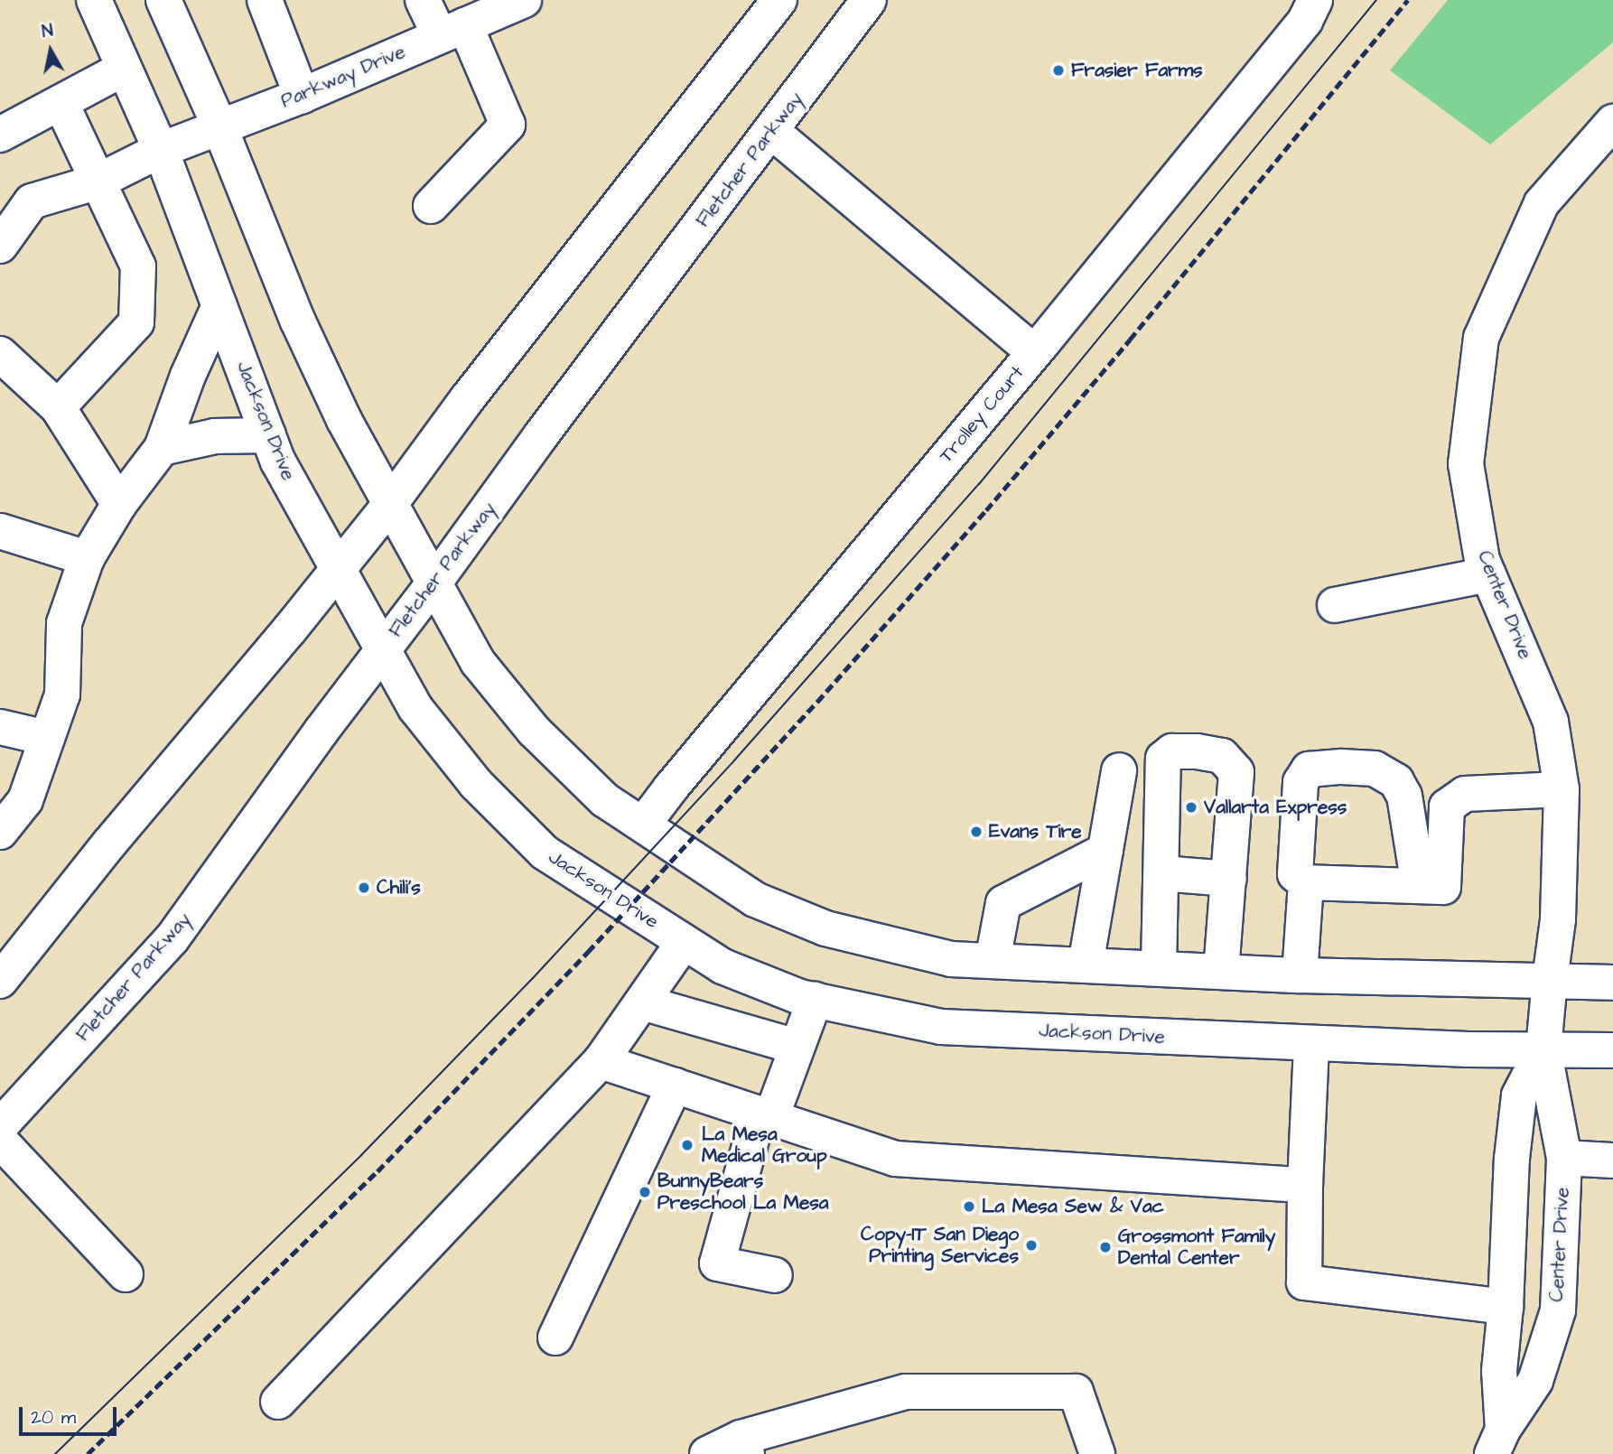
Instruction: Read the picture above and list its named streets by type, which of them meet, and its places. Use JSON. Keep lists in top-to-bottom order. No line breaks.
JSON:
{"streets":{"main road":["Parkway Drive","Fletcher Parkway","Trolley Court","Jackson Drive","Center Drive"]},"crossings":[["Parkway Drive","Jackson Drive"],["Fletcher Parkway","Jackson Drive"],["Jackson Drive","Center Drive"]],"places":["Frasier Farms","Vallarta Express","Evans Tire","Chili's","La Mesa Medical Group","BunnyBears Preschool La Mesa","La Mesa Sew & Vac","Copy-IT San Diego Printing Services","Grossmont Family Dental Center"],"scale_bar":"20 m","north":"top"}
